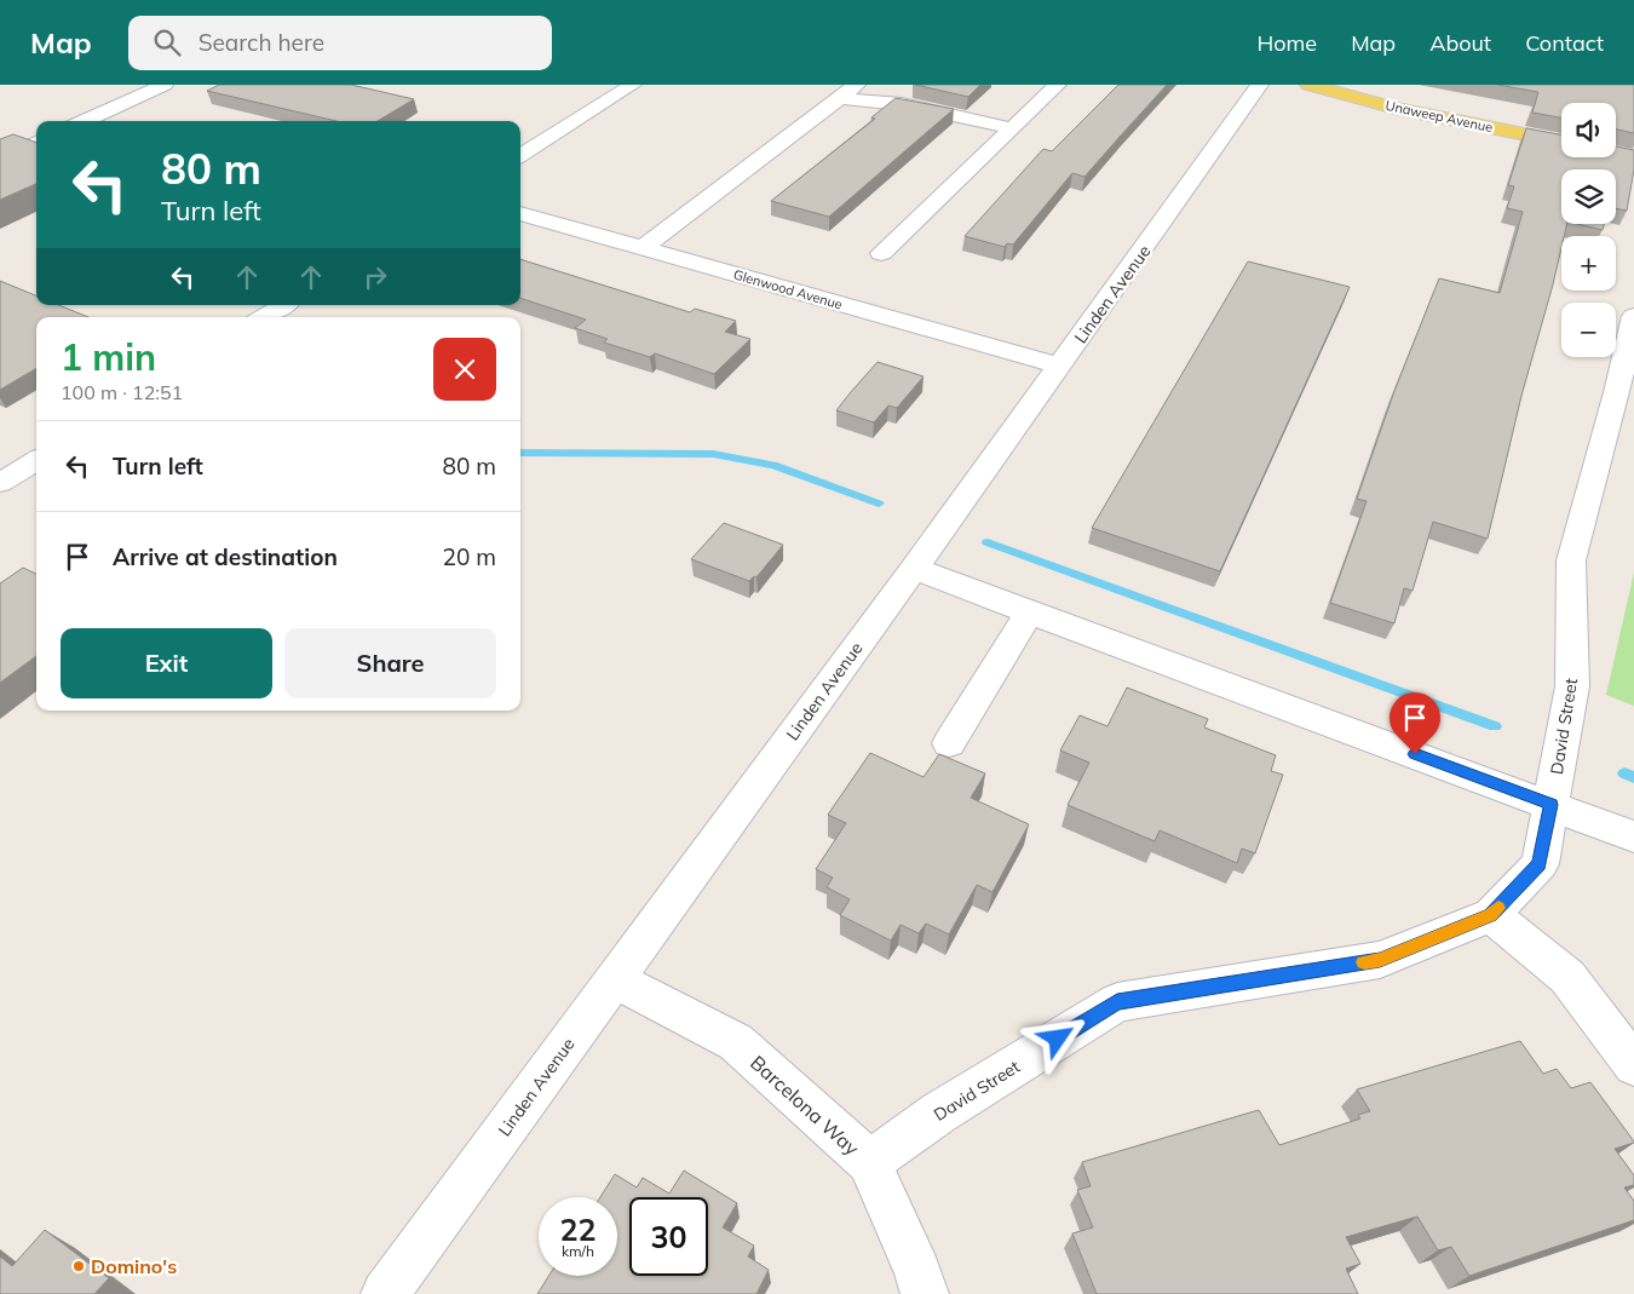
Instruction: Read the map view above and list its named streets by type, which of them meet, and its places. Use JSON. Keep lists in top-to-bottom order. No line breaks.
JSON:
{"streets":{"main road":["Unaweep Avenue"],"street":["Glenwood Avenue","Linden Avenue","David Street","Barcelona Way"]},"crossings":[["Glenwood Avenue","Linden Avenue"],["Linden Avenue","Barcelona Way"],["David Street","Barcelona Way"]],"places":["Domino's"],"page":{"header":"Map","search":"Search here","nav":["Home","Map","About","Contact"],"map_buttons":["+","−"],"turn":["80 m","Turn left"],"heading":["1 min","100 m · 12:51"],"list":[{"name":"Turn left","value":"80 m"},{"name":"Arrive at destination","value":"20 m"}],"buttons":["Exit","Share"],"speed":"22 km/h","limit":"30"}}
